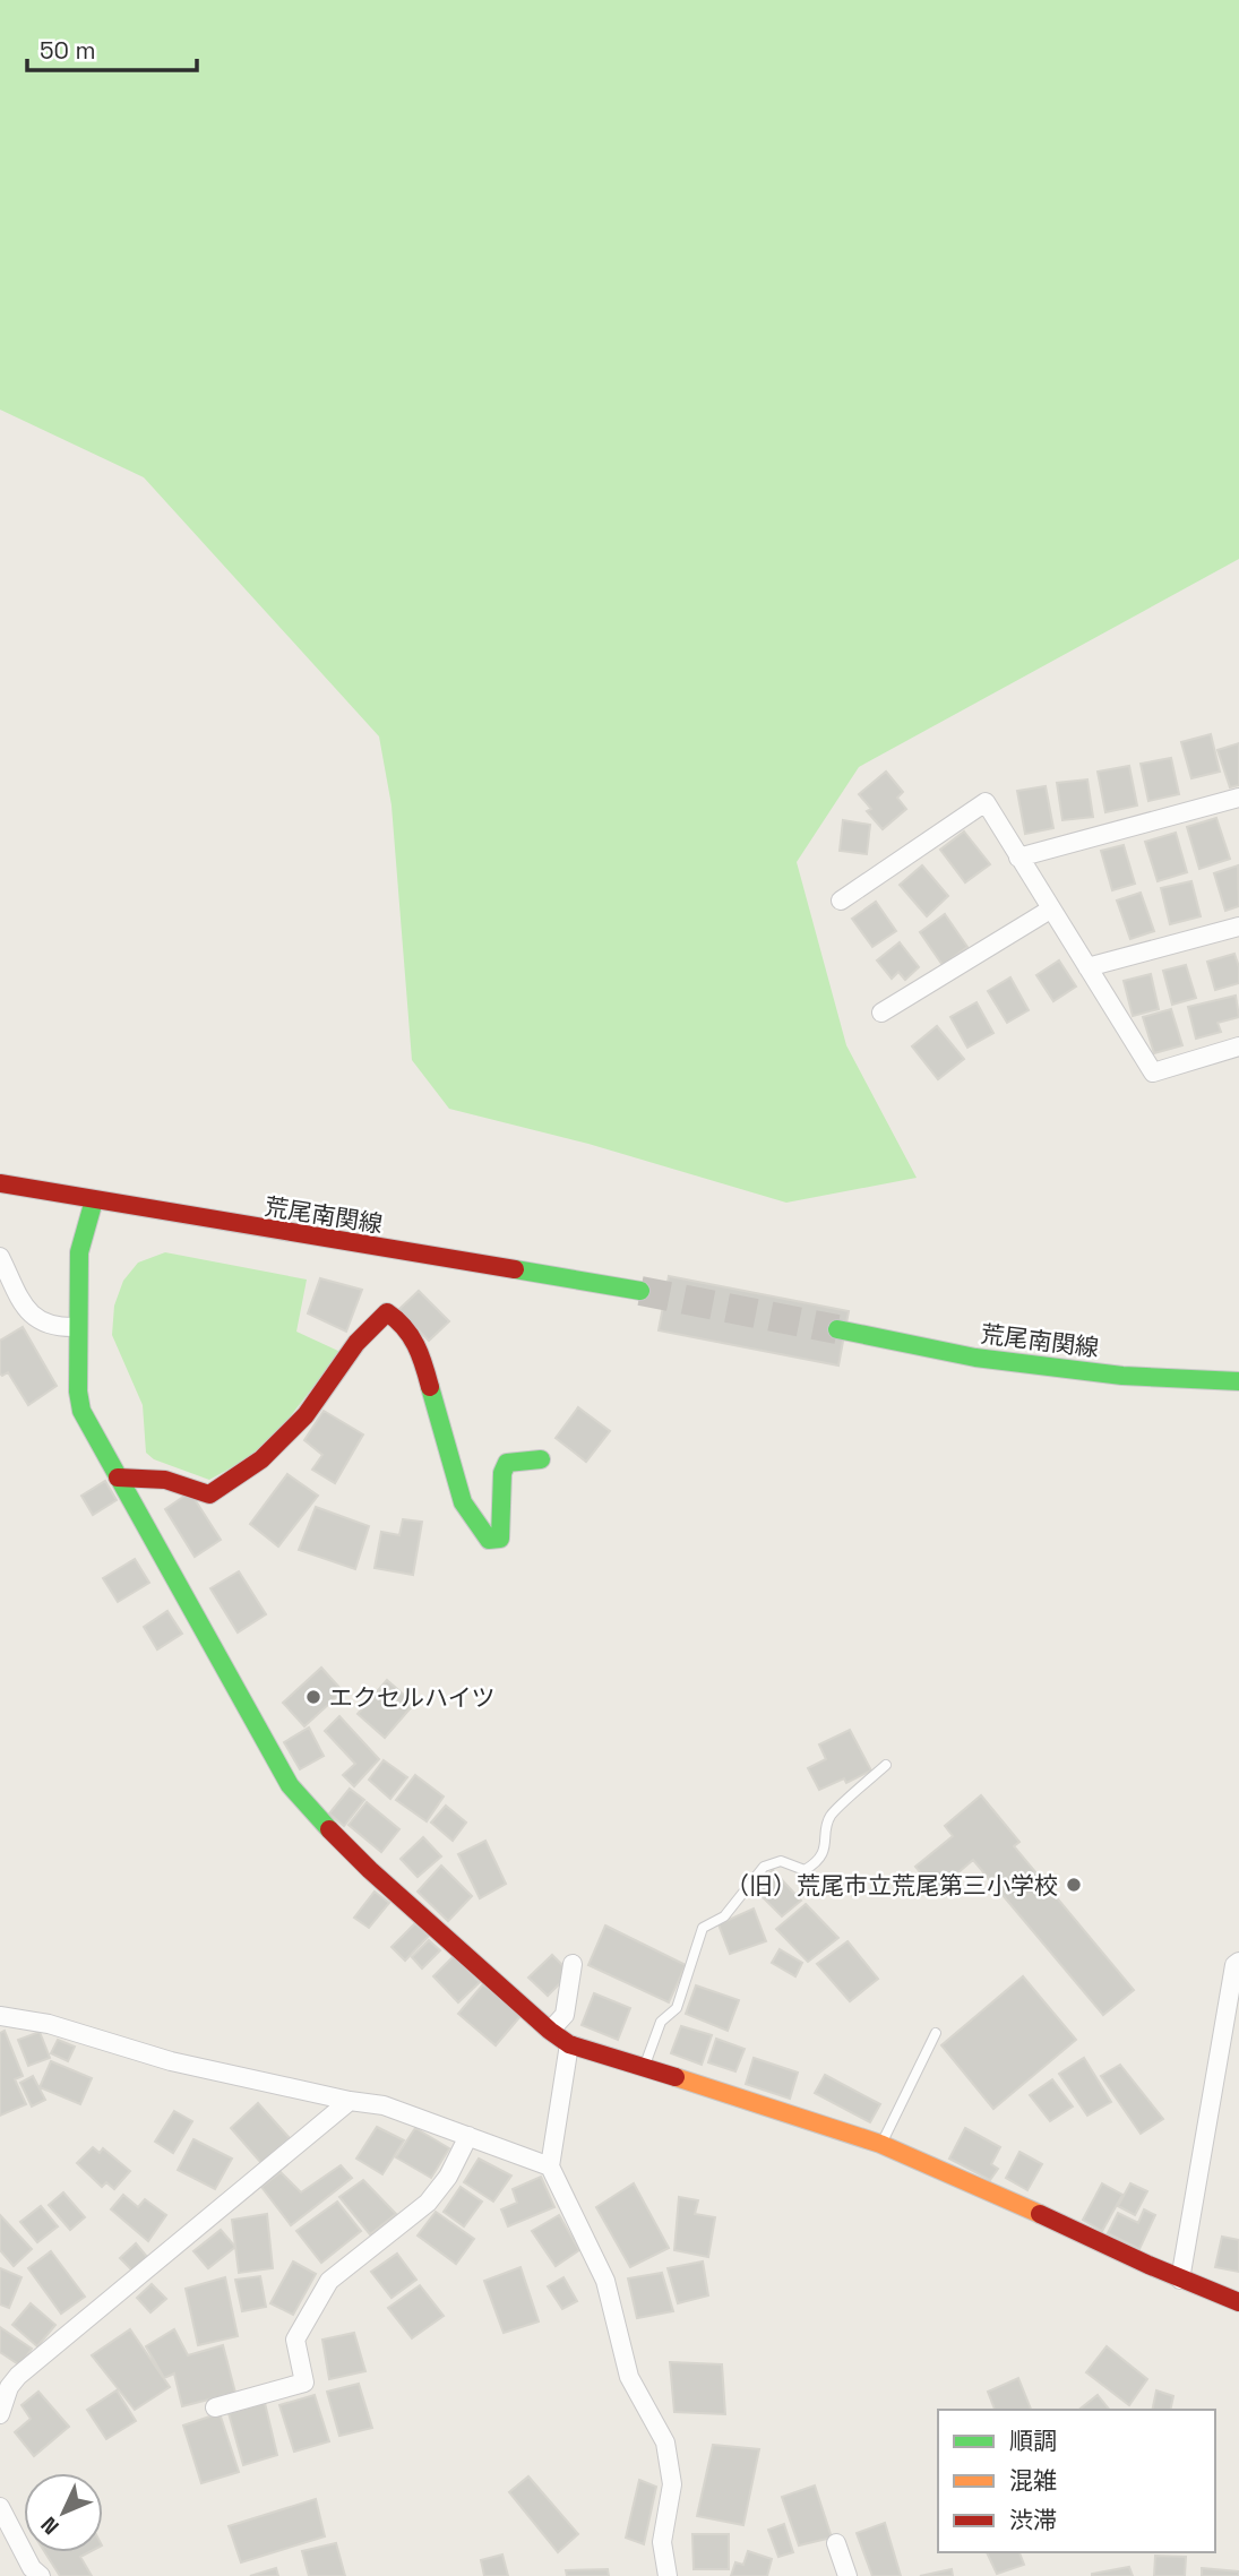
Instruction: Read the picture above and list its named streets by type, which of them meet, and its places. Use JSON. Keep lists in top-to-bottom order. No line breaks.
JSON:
{"streets":{"street":["荒尾南関線"]},"places":["エクセルハイツ","（旧）荒尾市立荒尾第三小学校"],"legend":["順調","混雑","渋滞"],"scale_bar":"50 m","north":"bottom left"}
